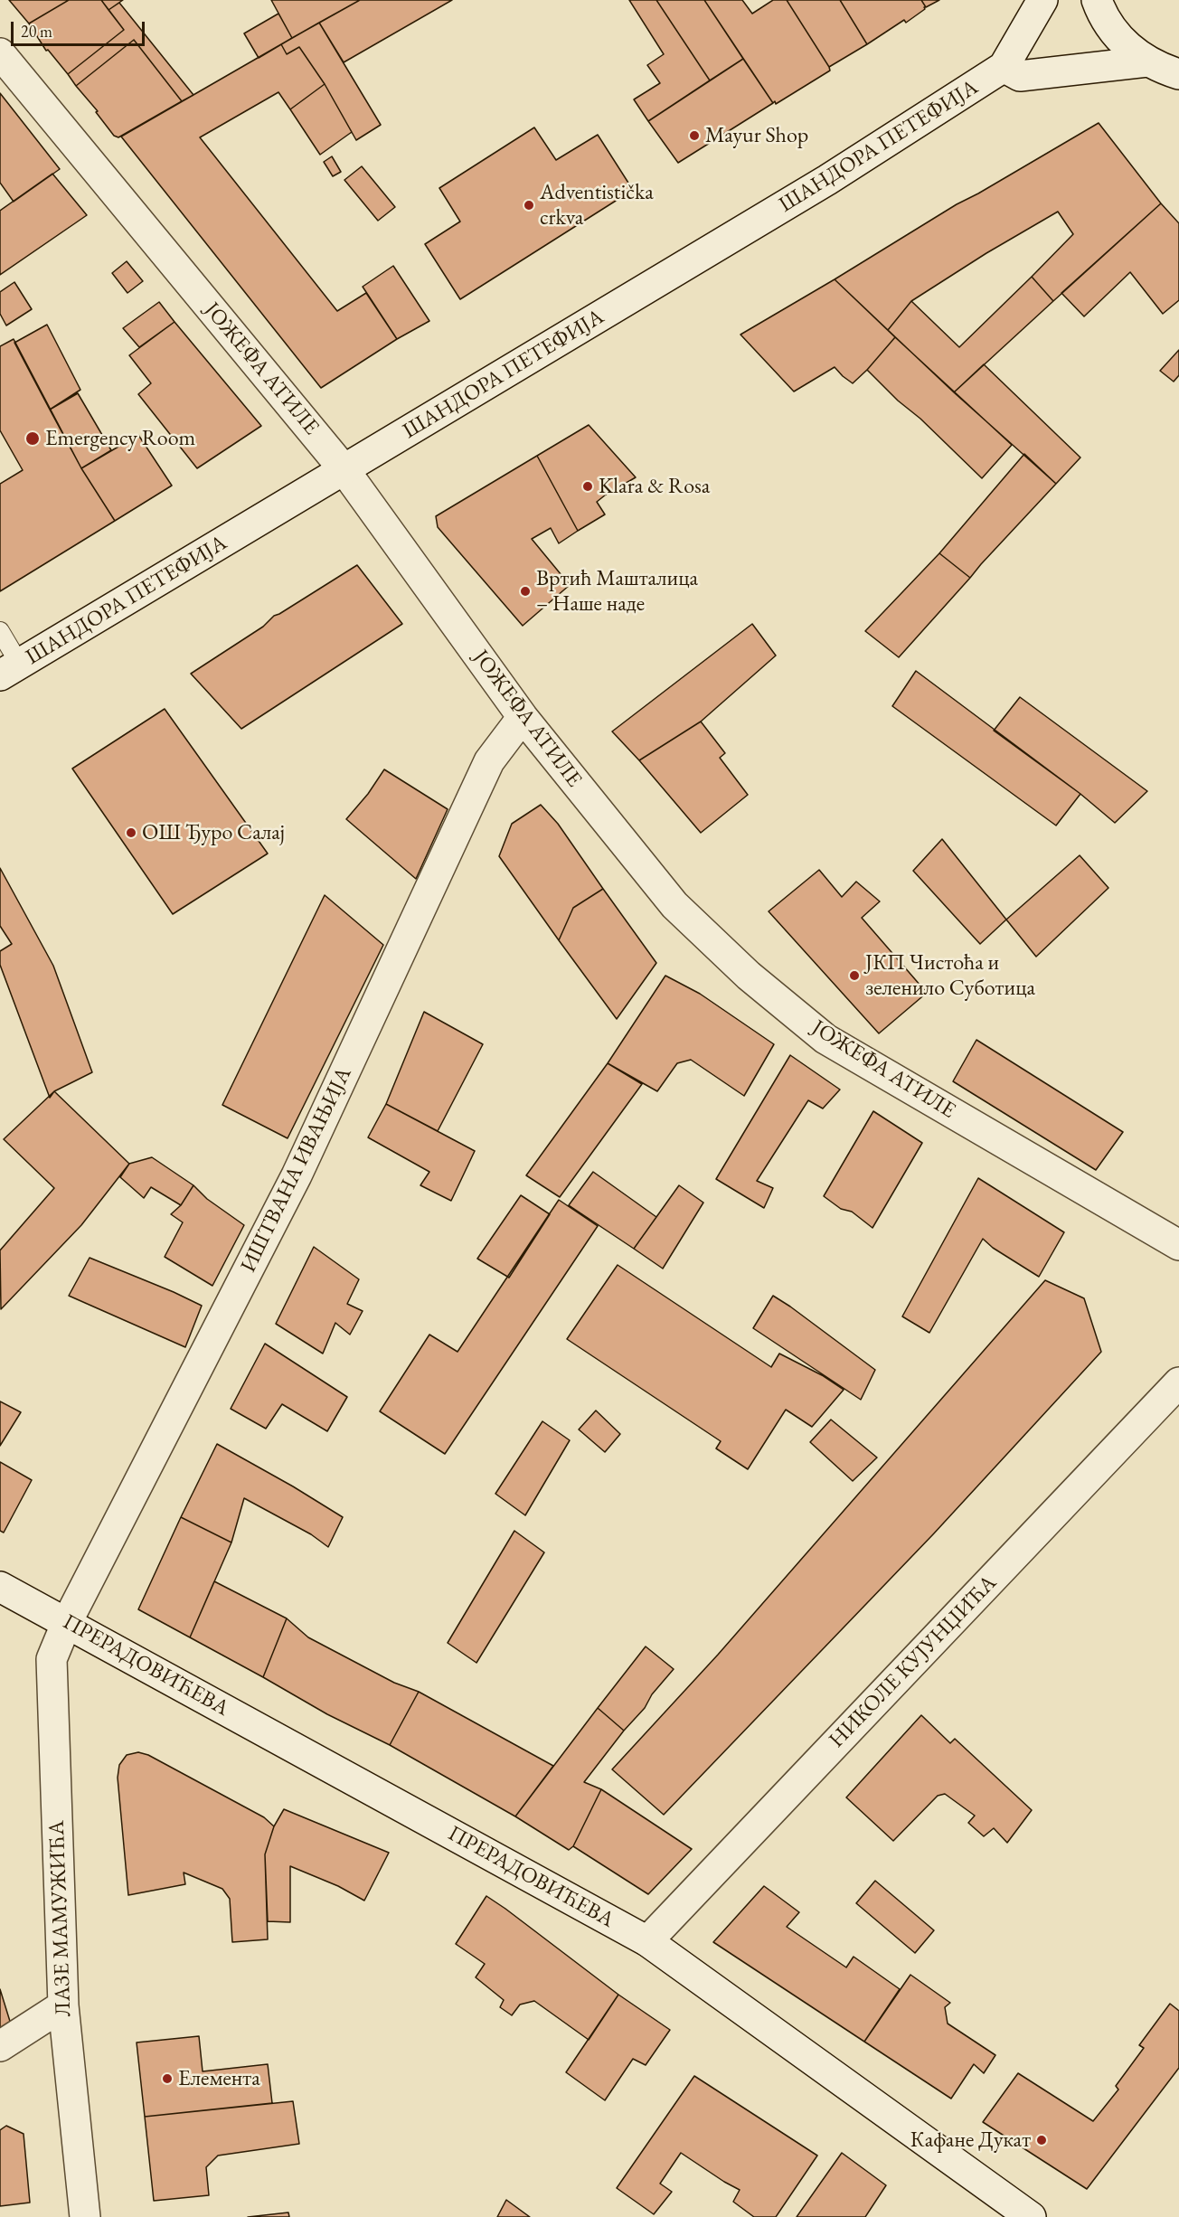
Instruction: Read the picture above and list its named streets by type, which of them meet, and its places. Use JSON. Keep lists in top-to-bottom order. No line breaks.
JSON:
{"streets":{"street":["ШАНДОРА ПЕТЕФИЈА","ЈОЖЕФА АТИЛЕ","ИШТВАНА ИВАЊИЈА","НИКОЛЕ КУЈУНЏИЋА","ПРЕРАДОВИЋЕВА","ЛАЗЕ МАМУЖИЋА"]},"crossings":[["ШАНДОРА ПЕТЕФИЈА","ЈОЖЕФА АТИЛЕ"],["ЈОЖЕФА АТИЛЕ","ИШТВАНА ИВАЊИЈА"],["ИШТВАНА ИВАЊИЈА","ПРЕРАДОВИЋЕВА"],["ИШТВАНА ИВАЊИЈА","ЛАЗЕ МАМУЖИЋА"],["НИКОЛЕ КУЈУНЏИЋА","ПРЕРАДОВИЋЕВА"],["ПРЕРАДОВИЋЕВА","ЛАЗЕ МАМУЖИЋА"]],"places":["Mayur Shop","Adventistička crkva","Emergency Room","Klara & Rosa","Вртић Машталица – Наше наде","ОШ Ђуро Салај","ЈКП Чистоћа и зеленило Суботица","Елемента","Кафане Дукат"],"scale_bar":"20 m"}
